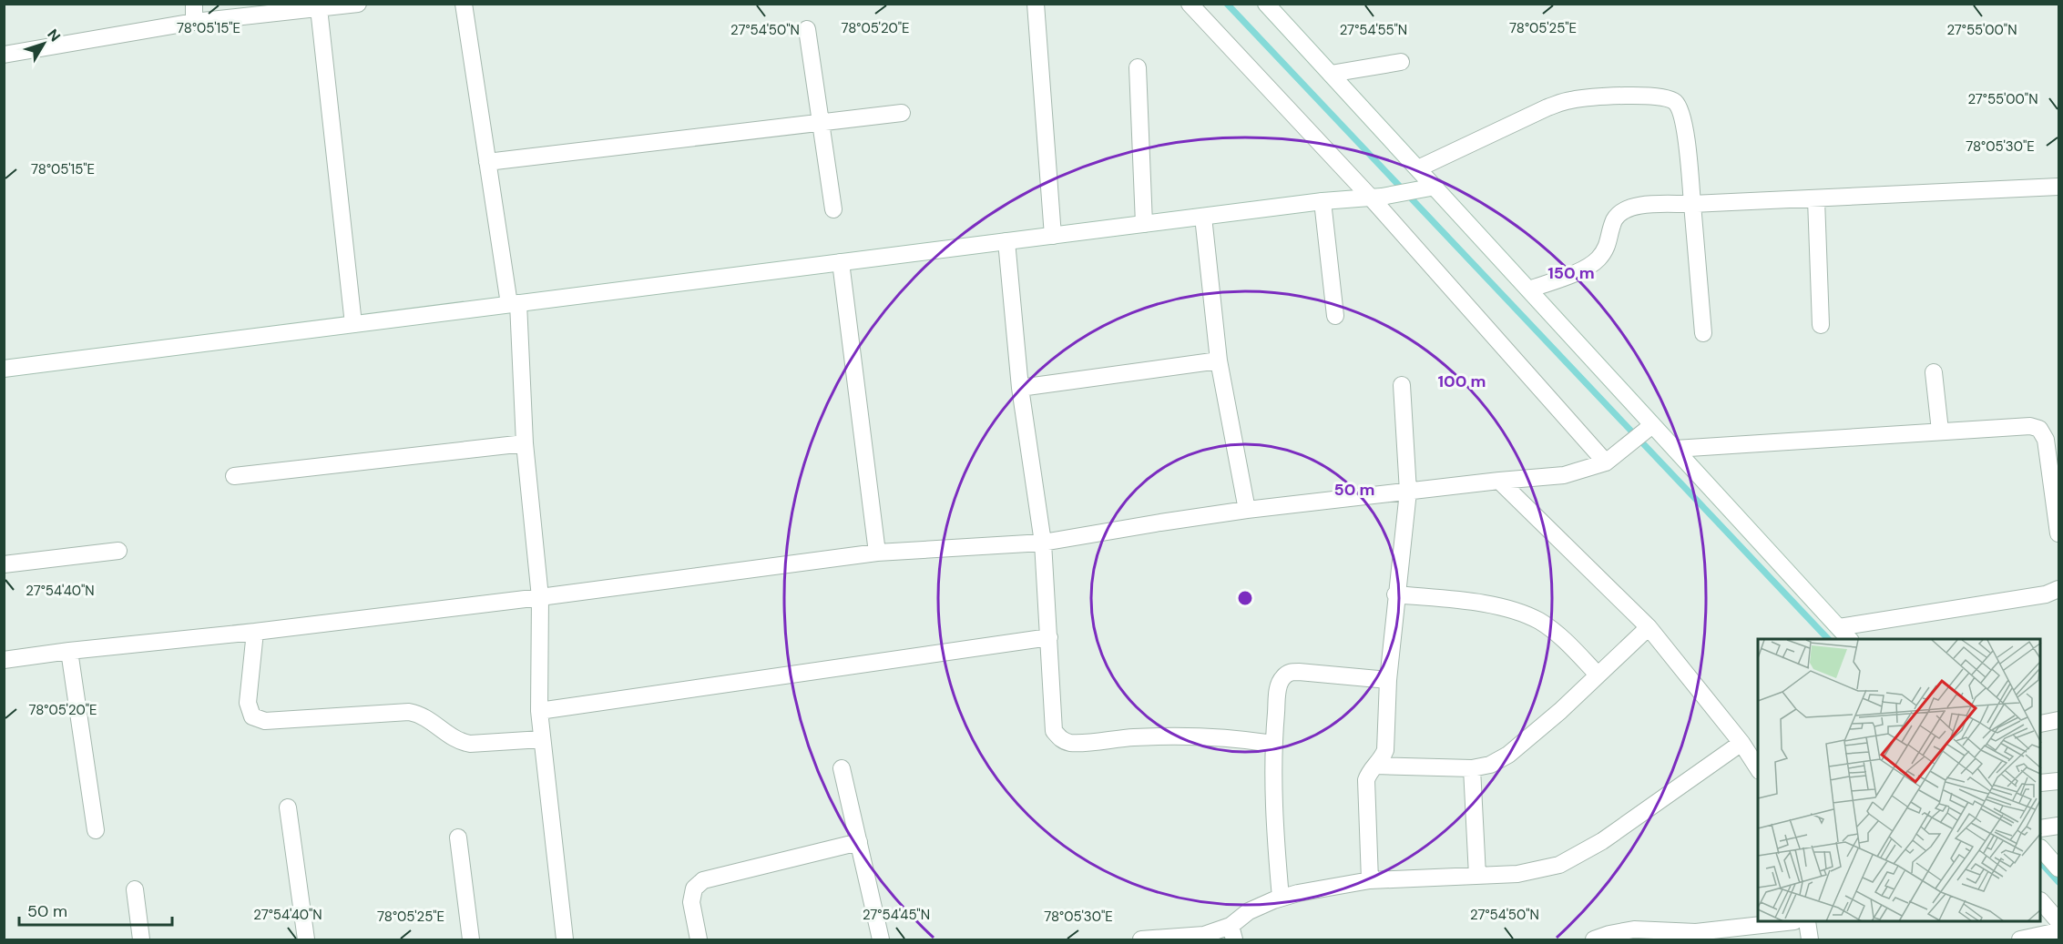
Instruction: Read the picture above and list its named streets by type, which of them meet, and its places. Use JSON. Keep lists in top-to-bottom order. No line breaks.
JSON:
{"scale_bar":"50 m","north":"top right","coordinates":["78°05'25\"E","78°05'15\"E","78°05'20\"E","27°54'50\"N","27°54'55\"N","27°55'00\"N","78°05'30\"E","27°54'40\"N","27°54'45\"N"],"rings":["150 m","100 m","50 m"]}
